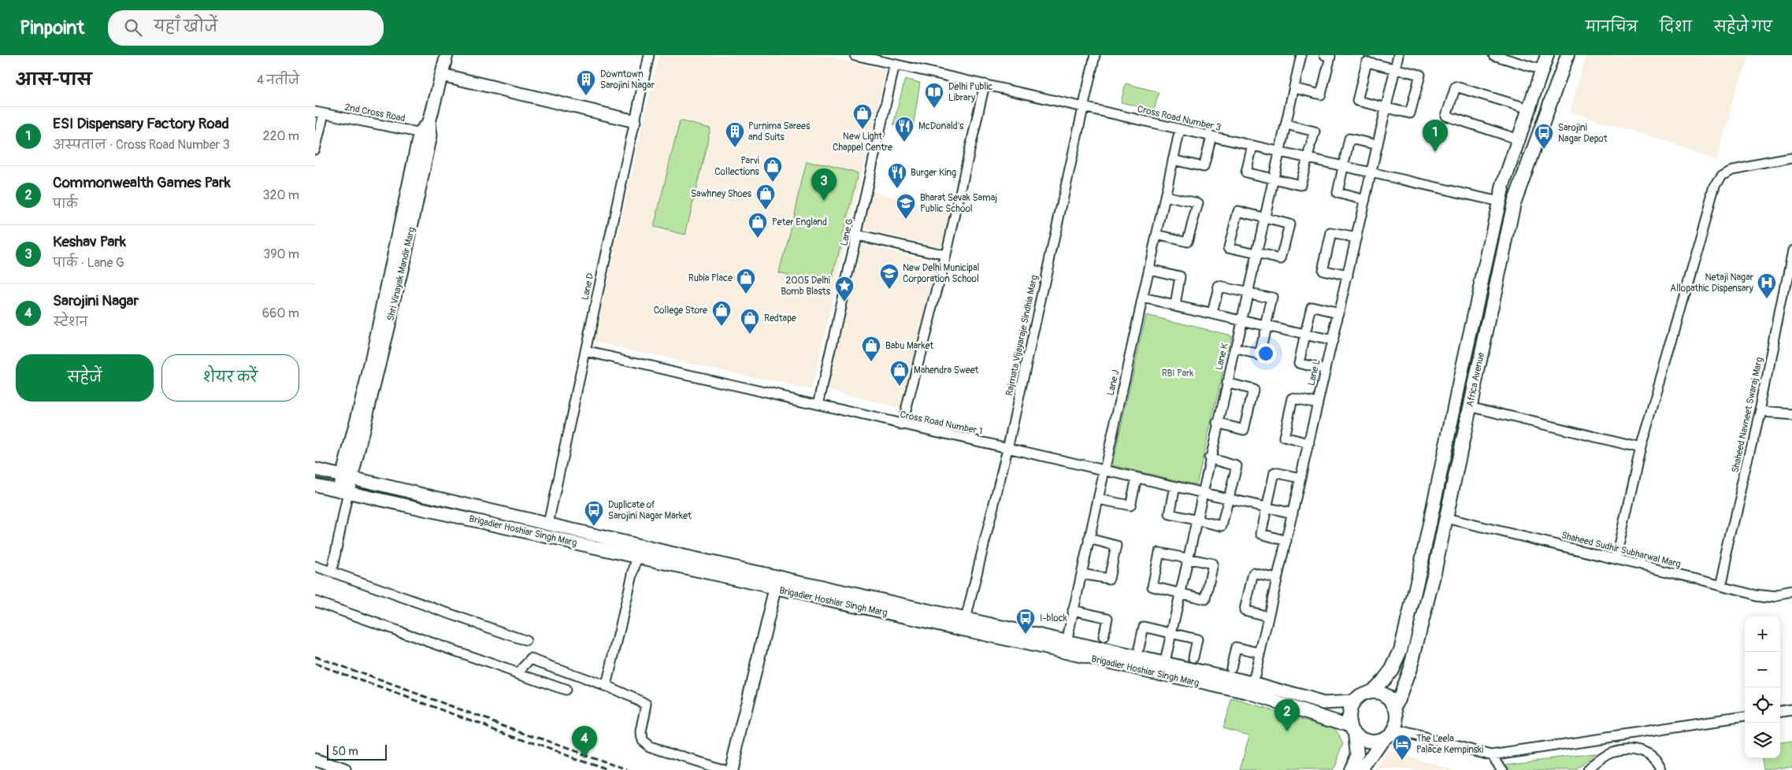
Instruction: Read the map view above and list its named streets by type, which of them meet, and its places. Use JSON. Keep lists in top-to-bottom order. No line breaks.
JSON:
{"streets":{"main road":["Africa Avenue"],"street":["2nd Cross Road","Cross Road Number 3","Lane G","Shri Vinayak Mandir Marg","Lane D","Rajmata Vijayaraje Sindhia Marg","Lane K","Lane L","Lane J","Shaheed Navneet Swaraj Marg","Cross Road Number 1","Brigadier Hoshiar Singh Marg","Shaheed Sudhir Subharwal Marg"]},"crossings":[["2nd Cross Road","Shri Vinayak Mandir Marg"],["Cross Road Number 3","Lane G"],["Cross Road Number 3","Rajmata Vijayaraje Sindhia Marg"],["Cross Road Number 3","Lane K"],["Cross Road Number 3","Lane L"],["Cross Road Number 3","Africa Avenue"],["Cross Road Number 3","Lane J"],["Lane G","Cross Road Number 1"],["Shri Vinayak Mandir Marg","Brigadier Hoshiar Singh Marg"],["Lane D","Cross Road Number 1"],["Rajmata Vijayaraje Sindhia Marg","Cross Road Number 1"],["Rajmata Vijayaraje Sindhia Marg","Brigadier Hoshiar Singh Marg"],["Lane K","Cross Road Number 1"],["Lane K","Brigadier Hoshiar Singh Marg"],["Lane L","Cross Road Number 1"],["Lane L","Brigadier Hoshiar Singh Marg"],["Africa Avenue","Brigadier Hoshiar Singh Marg"],["Africa Avenue","Shaheed Sudhir Subharwal Marg"],["Lane J","Cross Road Number 1"],["Lane J","Brigadier Hoshiar Singh Marg"],["Shaheed Navneet Swaraj Marg","Shaheed Sudhir Subharwal Marg"]],"parks":["RBI Park"],"places":{"building":["Downtown Sarojini Nagar","Purnima Sarees and Suits"],"library":["Delhi Public Library"],"shop":["New Light Chappel Centre","Parvi Collections","Sawhney Shoes","Peter England","Rubia Place","College Store","Redtape","Babu Market","Mahendra Sweet"],"restaurant":["McDonald's","Burger King"],"bus stop":["Sarojini Nagar Depot","Duplicate of Sarojini Nagar Market","I-block"],"school or university":["Bharat Sevak Samaj Public School","New Delhi Municipal Corporation School"],"hospital":["Netaji Nagar Allopathic Dispensary"],"place":["2005 Delhi Bomb Blasts"],"hotel":["The Leela Palace Kempinski"]},"scale_bar":"50 m","page":{"header":"Pinpoint","search":"यहाँ खोजें","nav":["मानचित्र","दिशा","सहेजे गए"],"heading":["आस-पास","4 नतीजे"],"list":[{"mark":"1","name":"ESI Dispensary Factory Road","note":"अस्पताल · Cross Road Number 3","value":"220 m"},{"mark":"2","name":"Commonwealth Games Park","note":"पार्क","value":"320 m"},{"mark":"3","name":"Keshav Park","note":"पार्क · Lane G","value":"390 m"},{"mark":"4","name":"Sarojini Nagar","note":"स्टेशन","value":"660 m"}],"pins":["1","3","2","4"],"buttons":["सहेजें","शेयर करें"],"map_buttons":["+","−"],"scale":"50 m"}}
